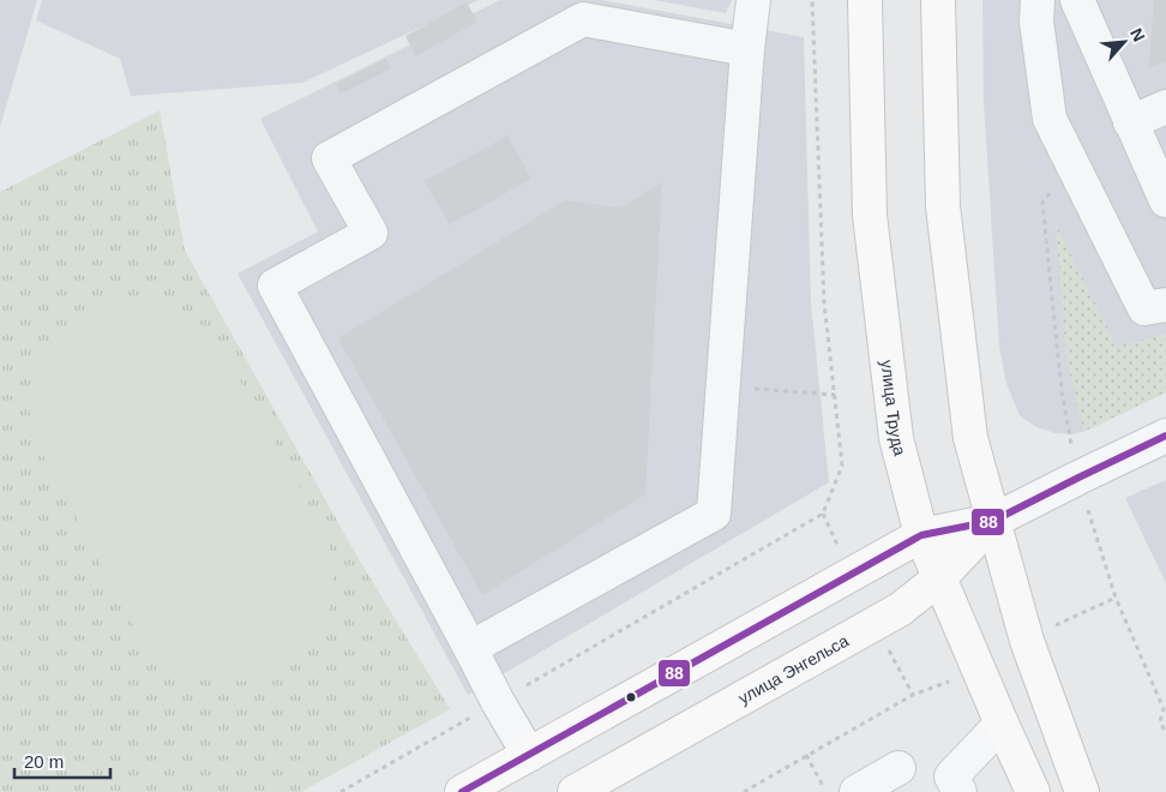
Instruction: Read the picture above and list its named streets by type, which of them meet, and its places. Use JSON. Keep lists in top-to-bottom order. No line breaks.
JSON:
{"streets":{"main road":["улица Труда","улица Энгельса"]},"crossings":[["улица Труда","улица Энгельса"]],"lines":["transit line 88"],"scale_bar":"20 m","north":"top right"}
